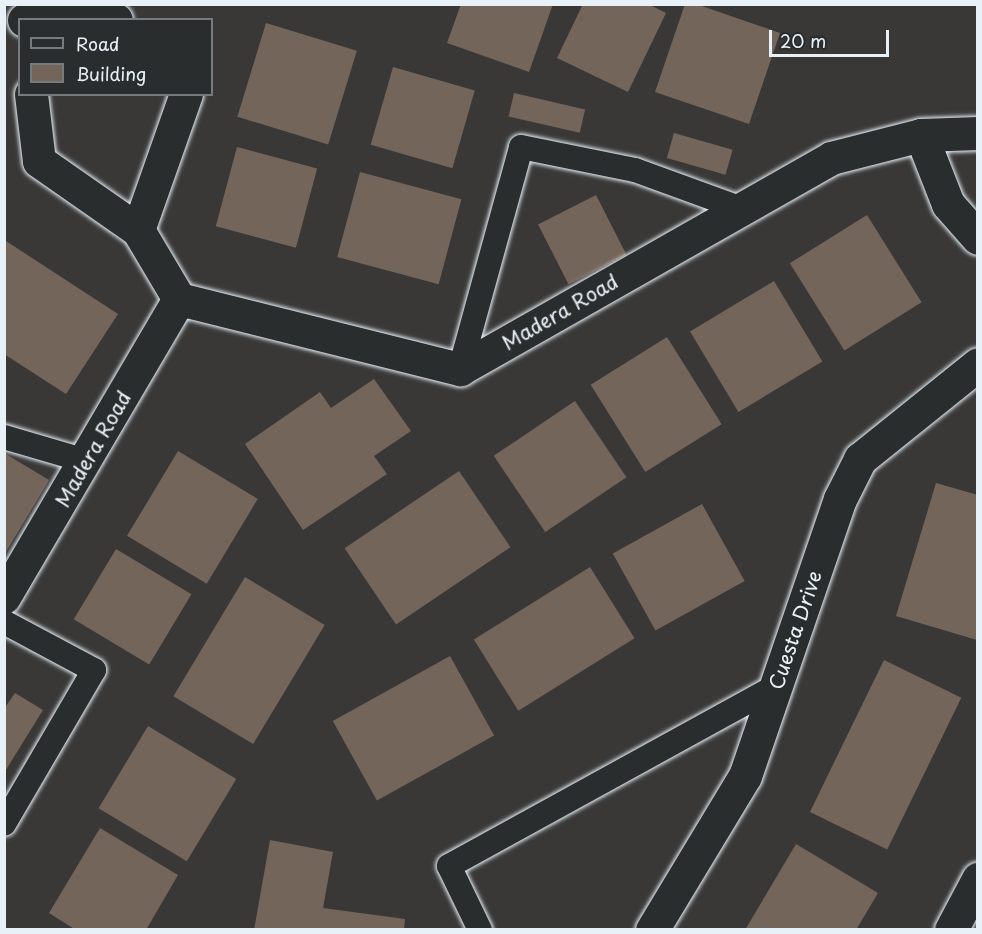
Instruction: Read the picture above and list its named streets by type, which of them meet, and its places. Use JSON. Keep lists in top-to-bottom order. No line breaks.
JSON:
{"streets":{"street":["Madera Road","Cuesta Drive"]},"legend":["Road","Building"],"scale_bar":"20 m"}
